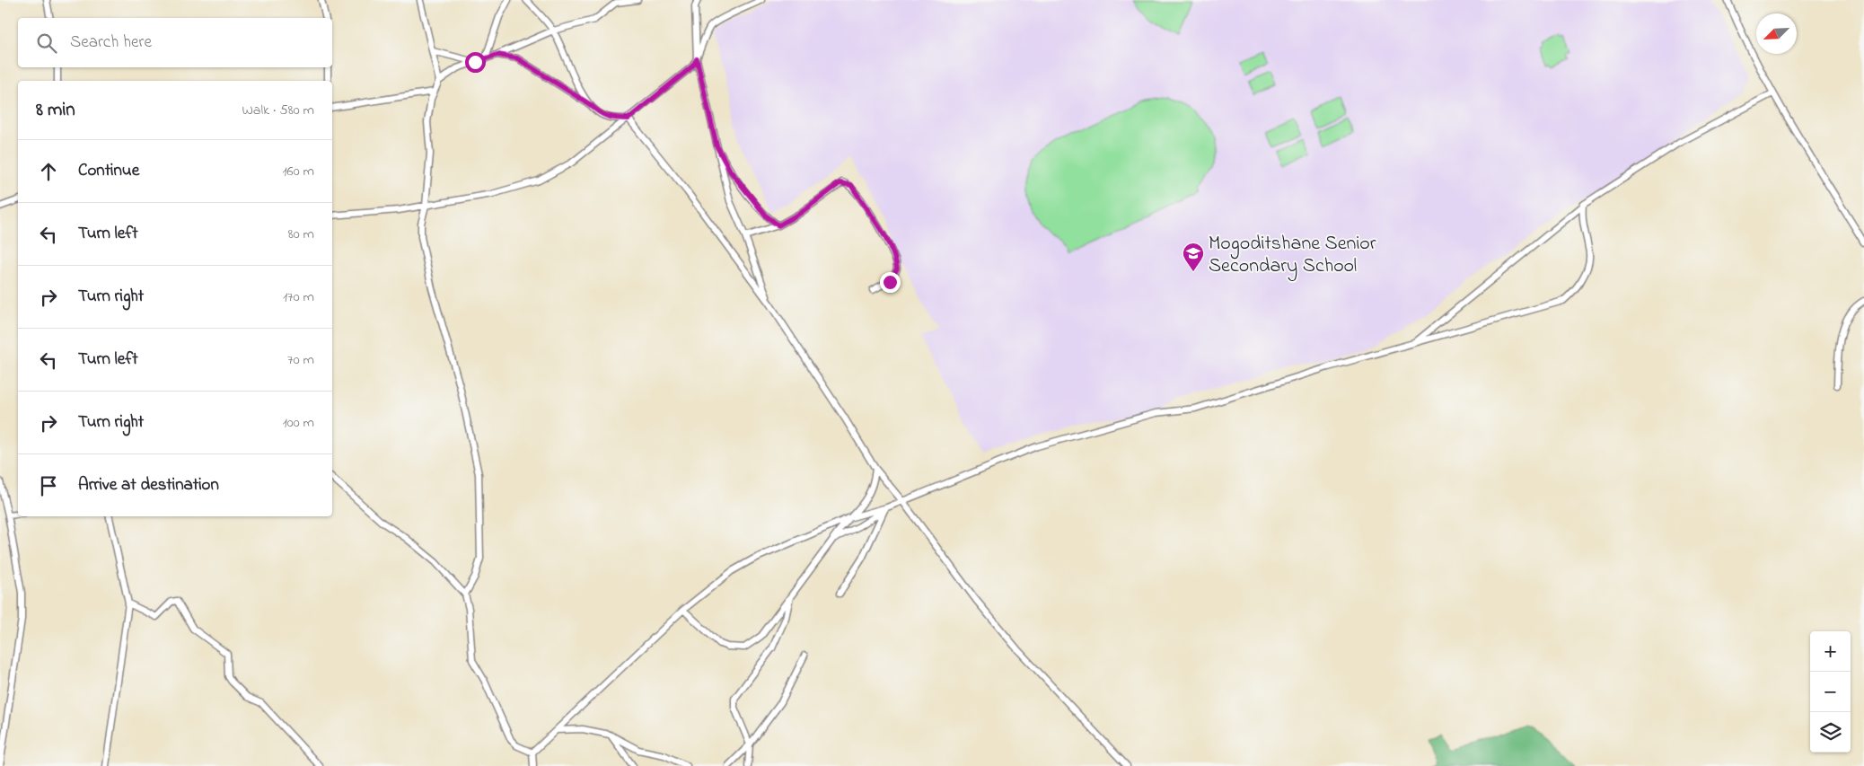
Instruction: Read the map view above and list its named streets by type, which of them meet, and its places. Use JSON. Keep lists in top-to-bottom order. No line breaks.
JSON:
{"places":{"school or university":["Mogoditshane Senior Secondary School"]},"north":"bottom left","page":{"search":"Search here","heading":["8 min","Walk · 580 m"],"list":[["Continue","160 m"],["Turn left","80 m"],["Turn right","170 m"],["Turn left","70 m"],["Turn right","100 m"],"Arrive at destination"],"map_buttons":["+","−"]}}
